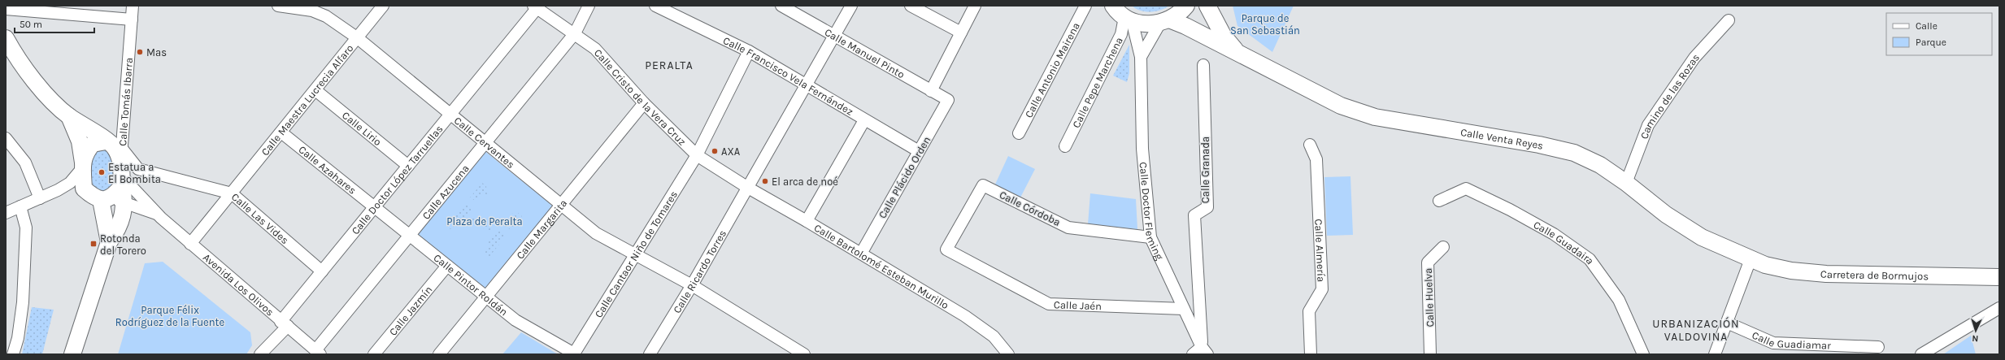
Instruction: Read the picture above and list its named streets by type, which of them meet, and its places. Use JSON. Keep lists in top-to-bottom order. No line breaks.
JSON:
{"streets":{"main road":["Calle Venta Reyes","Carretera de Bormujos"],"street":["Calle Manuel Pinto","Calle Antonio Mairena","Calle Francisco Vela Fernández","Calle Pepe Marchena","Calle Cristo de la Vera Cruz","Camino de las Rozas","Calle Maestra Lucrecia Alfaro","Calle Tomás Ibarra","Calle Lirio","Calle Cervantes","Calle Azahares","Calle Granada","Calle Plácido Orden","Calle Doctor López Tarruellas","Calle Azucena","Calle Córdoba","Calle Doctor Fleming","Calle Las Vides","Calle Margarita","Calle Guadaira","Calle Almería","Calle Cantaor Niño de Tomares","Calle Bartolomé Esteban Murillo","Calle Ricardo Torres","Avenida Los Olivos","Calle Pintor Roldán","Calle Huelva","Calle Jaén","Calle Jazmín","Calle Guadiamar"]},"crossings":[["Calle Manuel Pinto","Calle Plácido Orden"],["Calle Manuel Pinto","Calle Ricardo Torres"],["Calle Francisco Vela Fernández","Calle Plácido Orden"],["Calle Francisco Vela Fernández","Calle Cantaor Niño de Tomares"],["Calle Francisco Vela Fernández","Calle Ricardo Torres"],["Calle Pepe Marchena","Calle Doctor Fleming"],["Calle Cristo de la Vera Cruz","Calle Doctor López Tarruellas"],["Calle Cristo de la Vera Cruz","Calle Azucena"],["Calle Cristo de la Vera Cruz","Calle Margarita"],["Calle Cristo de la Vera Cruz","Calle Cantaor Niño de Tomares"],["Calle Cristo de la Vera Cruz","Calle Bartolomé Esteban Murillo"],["Calle Cristo de la Vera Cruz","Calle Ricardo Torres"],["Camino de las Rozas","Calle Venta Reyes"],["Calle Maestra Lucrecia Alfaro","Calle Lirio"],["Calle Maestra Lucrecia Alfaro","Calle Cervantes"],["Calle Maestra Lucrecia Alfaro","Calle Azahares"],["Calle Maestra Lucrecia Alfaro","Calle Las Vides"],["Calle Maestra Lucrecia Alfaro","Avenida Los Olivos"],["Calle Tomás Ibarra","Calle Las Vides"],["Calle Tomás Ibarra","Avenida Los Olivos"],["Calle Lirio","Calle Doctor López Tarruellas"],["Calle Venta Reyes","Carretera de Bormujos"],["Calle Cervantes","Calle Doctor López Tarruellas"],["Calle Cervantes","Calle Azucena"],["Calle Cervantes","Calle Margarita"],["Calle Cervantes","Calle Cantaor Niño de Tomares"],["Calle Cervantes","Calle Ricardo Torres"],["Calle Azahares","Calle Doctor López Tarruellas"],["Calle Azahares","Calle Pintor Roldán"],["Calle Granada","Calle Doctor Fleming"],["Calle Plácido Orden","Calle Bartolomé Esteban Murillo"],["Calle Doctor López Tarruellas","Calle Las Vides"],["Calle Doctor López Tarruellas","Avenida Los Olivos"],["Calle Doctor López Tarruellas","Calle Pintor Roldán"],["Calle Azucena","Avenida Los Olivos"],["Calle Azucena","Calle Pintor Roldán"],["Calle Córdoba","Calle Doctor Fleming"],["Calle Córdoba","Calle Jaén"],["Calle Doctor Fleming","Calle Jaén"],["Calle Las Vides","Avenida Los Olivos"],["Calle Margarita","Calle Pintor Roldán"],["Calle Cantaor Niño de Tomares","Calle Pintor Roldán"],["Calle Bartolomé Esteban Murillo","Calle Ricardo Torres"],["Calle Pintor Roldán","Calle Jazmín"]],"districts":["PERALTA","URBANIZACIÓN VALDOVINA"],"parks":["Parque de San Sebastián","Plaza de Peralta","Parque Félix Rodríguez de la Fuente"],"places":{"other":["Mas","AXA","Estatua a El Bombita","El arca de noé"],"transit":["Rotonda del Torero"]},"legend":["Calle","Parque"],"scale_bar":"50 m","north":"bottom"}
